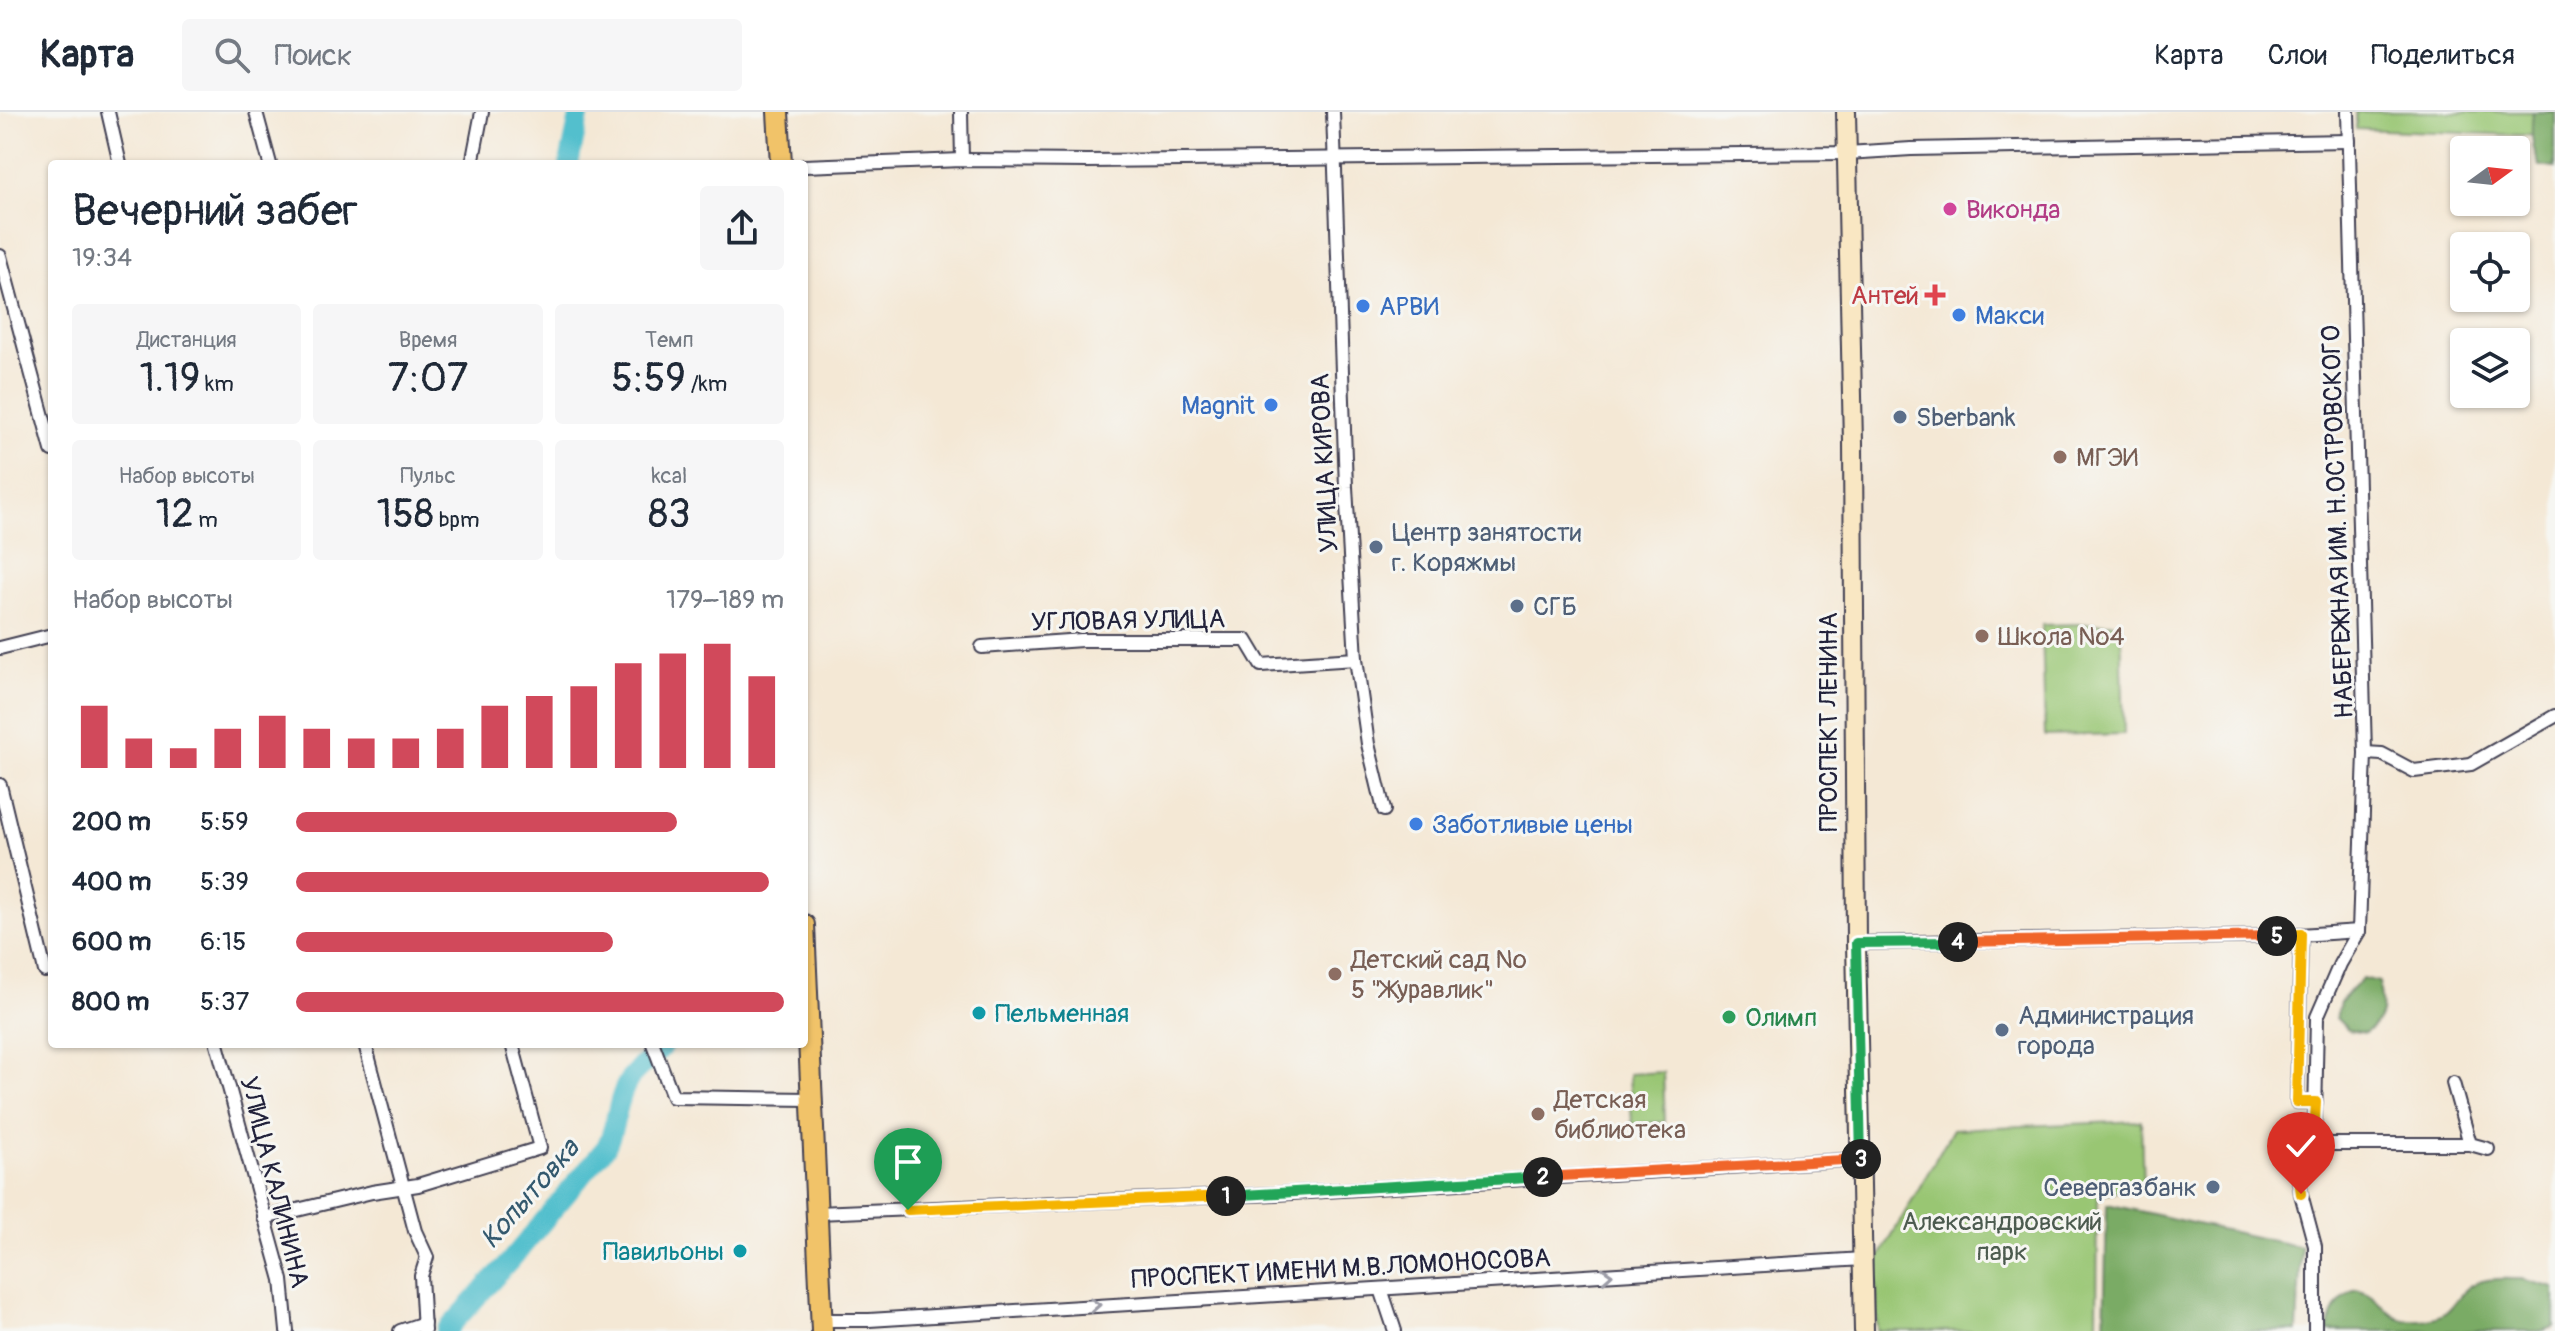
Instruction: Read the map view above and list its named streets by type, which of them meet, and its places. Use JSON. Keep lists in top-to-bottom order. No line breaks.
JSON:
{"streets":{"street":["УЛИЦА КИРОВА","НАБЕРЕЖНАЯ ИМ. Н.ОСТРОВСКОГО","УГЛОВАЯ УЛИЦА","ПРОСПЕКТ ЛЕНИНА","УЛИЦА КАЛИНИНА","ПРОСПЕКТ ИМЕНИ М.В.ЛОМОНОСОВА"]},"crossings":[["УЛИЦА КИРОВА","УГЛОВАЯ УЛИЦА"],["ПРОСПЕКТ ЛЕНИНА","ПРОСПЕКТ ИМЕНИ М.В.ЛОМОНОСОВА"]],"water":["Копытовка"],"parks":["Александровский парк"],"places":{"other":["Виконда","АРВИ","Макси","Magnit","Sberbank","МГЭИ","Центр занятости г. Коряжмы","СГБ","Школа №4","Заботливые цены","Детский сад № 5 \"Журавлик\"","Пельменная","Олимп","Администрация города","Детская библиотека","Севергазбанк","Павильоны"],"health":["Антей"]},"north":"right","page":{"header":"Карта","search":"Поиск","nav":["Карта","Слои","Поделиться"],"heading":["Вечерний забег","19:34"],"stats":[["Дистанция","1.19 km"],["Время","7:07"],["Темп","5:59 /km"],["Набор высоты","12 m"],["Пульс","158 bpm"],["kcal","83"]],"chart":["Набор высоты","179–189 m"],"list":[{"name":"200 m","note":"5:59"},{"name":"400 m","note":"5:39"},{"name":"600 m","note":"6:15"},{"name":"800 m","note":"5:37"}],"pins":["5","4","3","2","1"]}}
